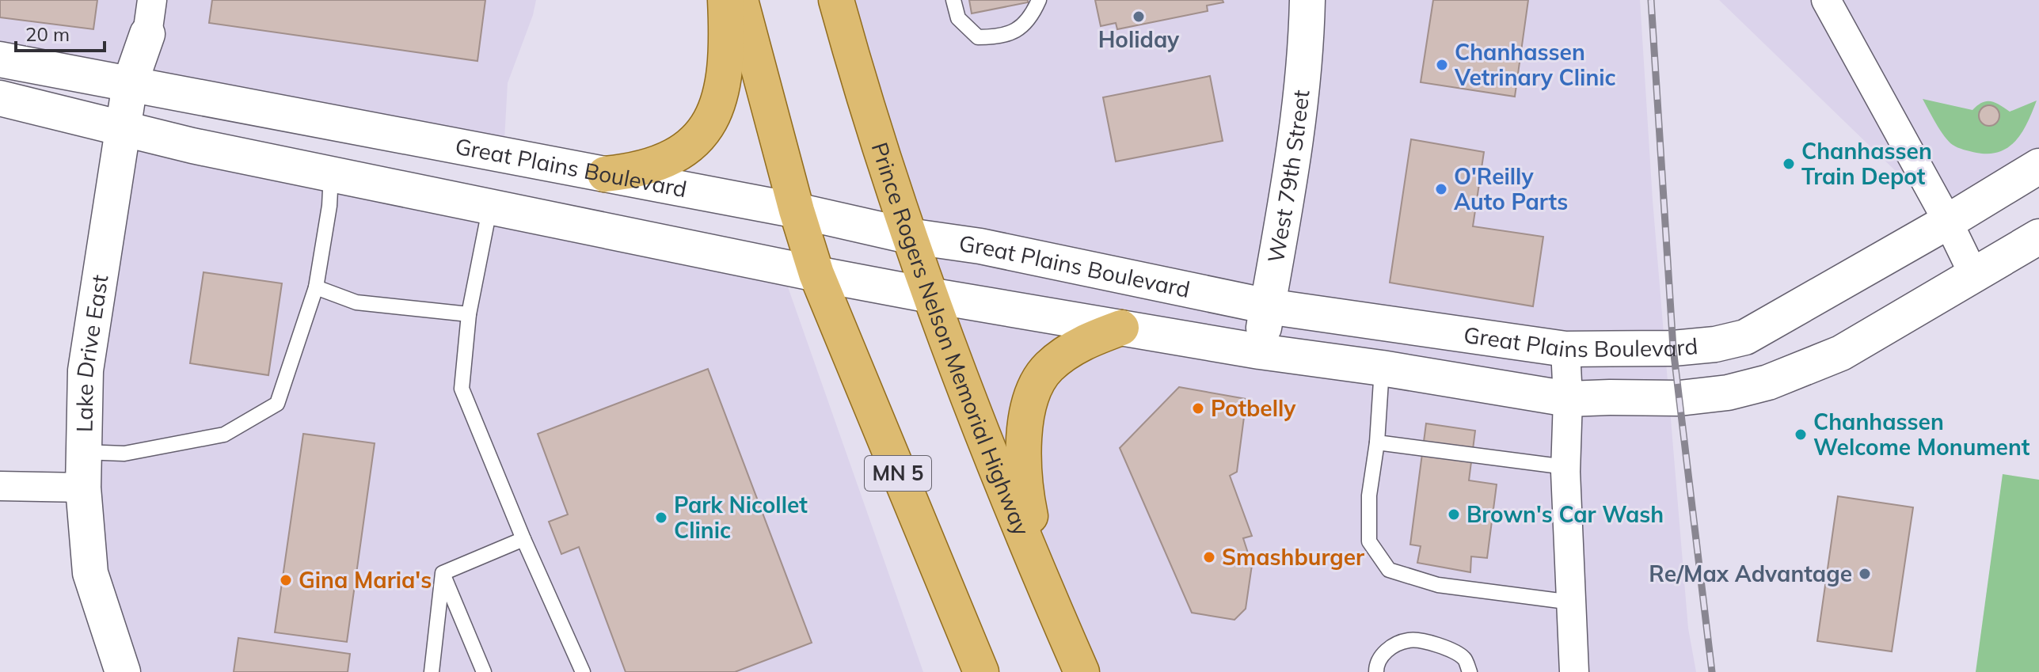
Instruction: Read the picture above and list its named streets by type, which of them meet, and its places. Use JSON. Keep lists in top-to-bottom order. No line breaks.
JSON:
{"streets":{"main road":["Prince Rogers Nelson Memorial Highway","MN 5"],"street":["Great Plains Boulevard","West 79th Street","Lake Drive East"]},"crossings":[["Great Plains Boulevard","West 79th Street"],["Great Plains Boulevard","Prince Rogers Nelson Memorial Highway"],["Great Plains Boulevard","Lake Drive East"],["Great Plains Boulevard","MN 5"]],"places":["Holiday","Chanhassen Vetrinary Clinic","Chanhassen Train Depot","O'Reilly Auto Parts","Potbelly","Chanhassen Welcome Monument","Brown's Car Wash","Park Nicollet Clinic","Smashburger","Re/Max Advantage","Gina Maria's"],"scale_bar":"20 m"}
